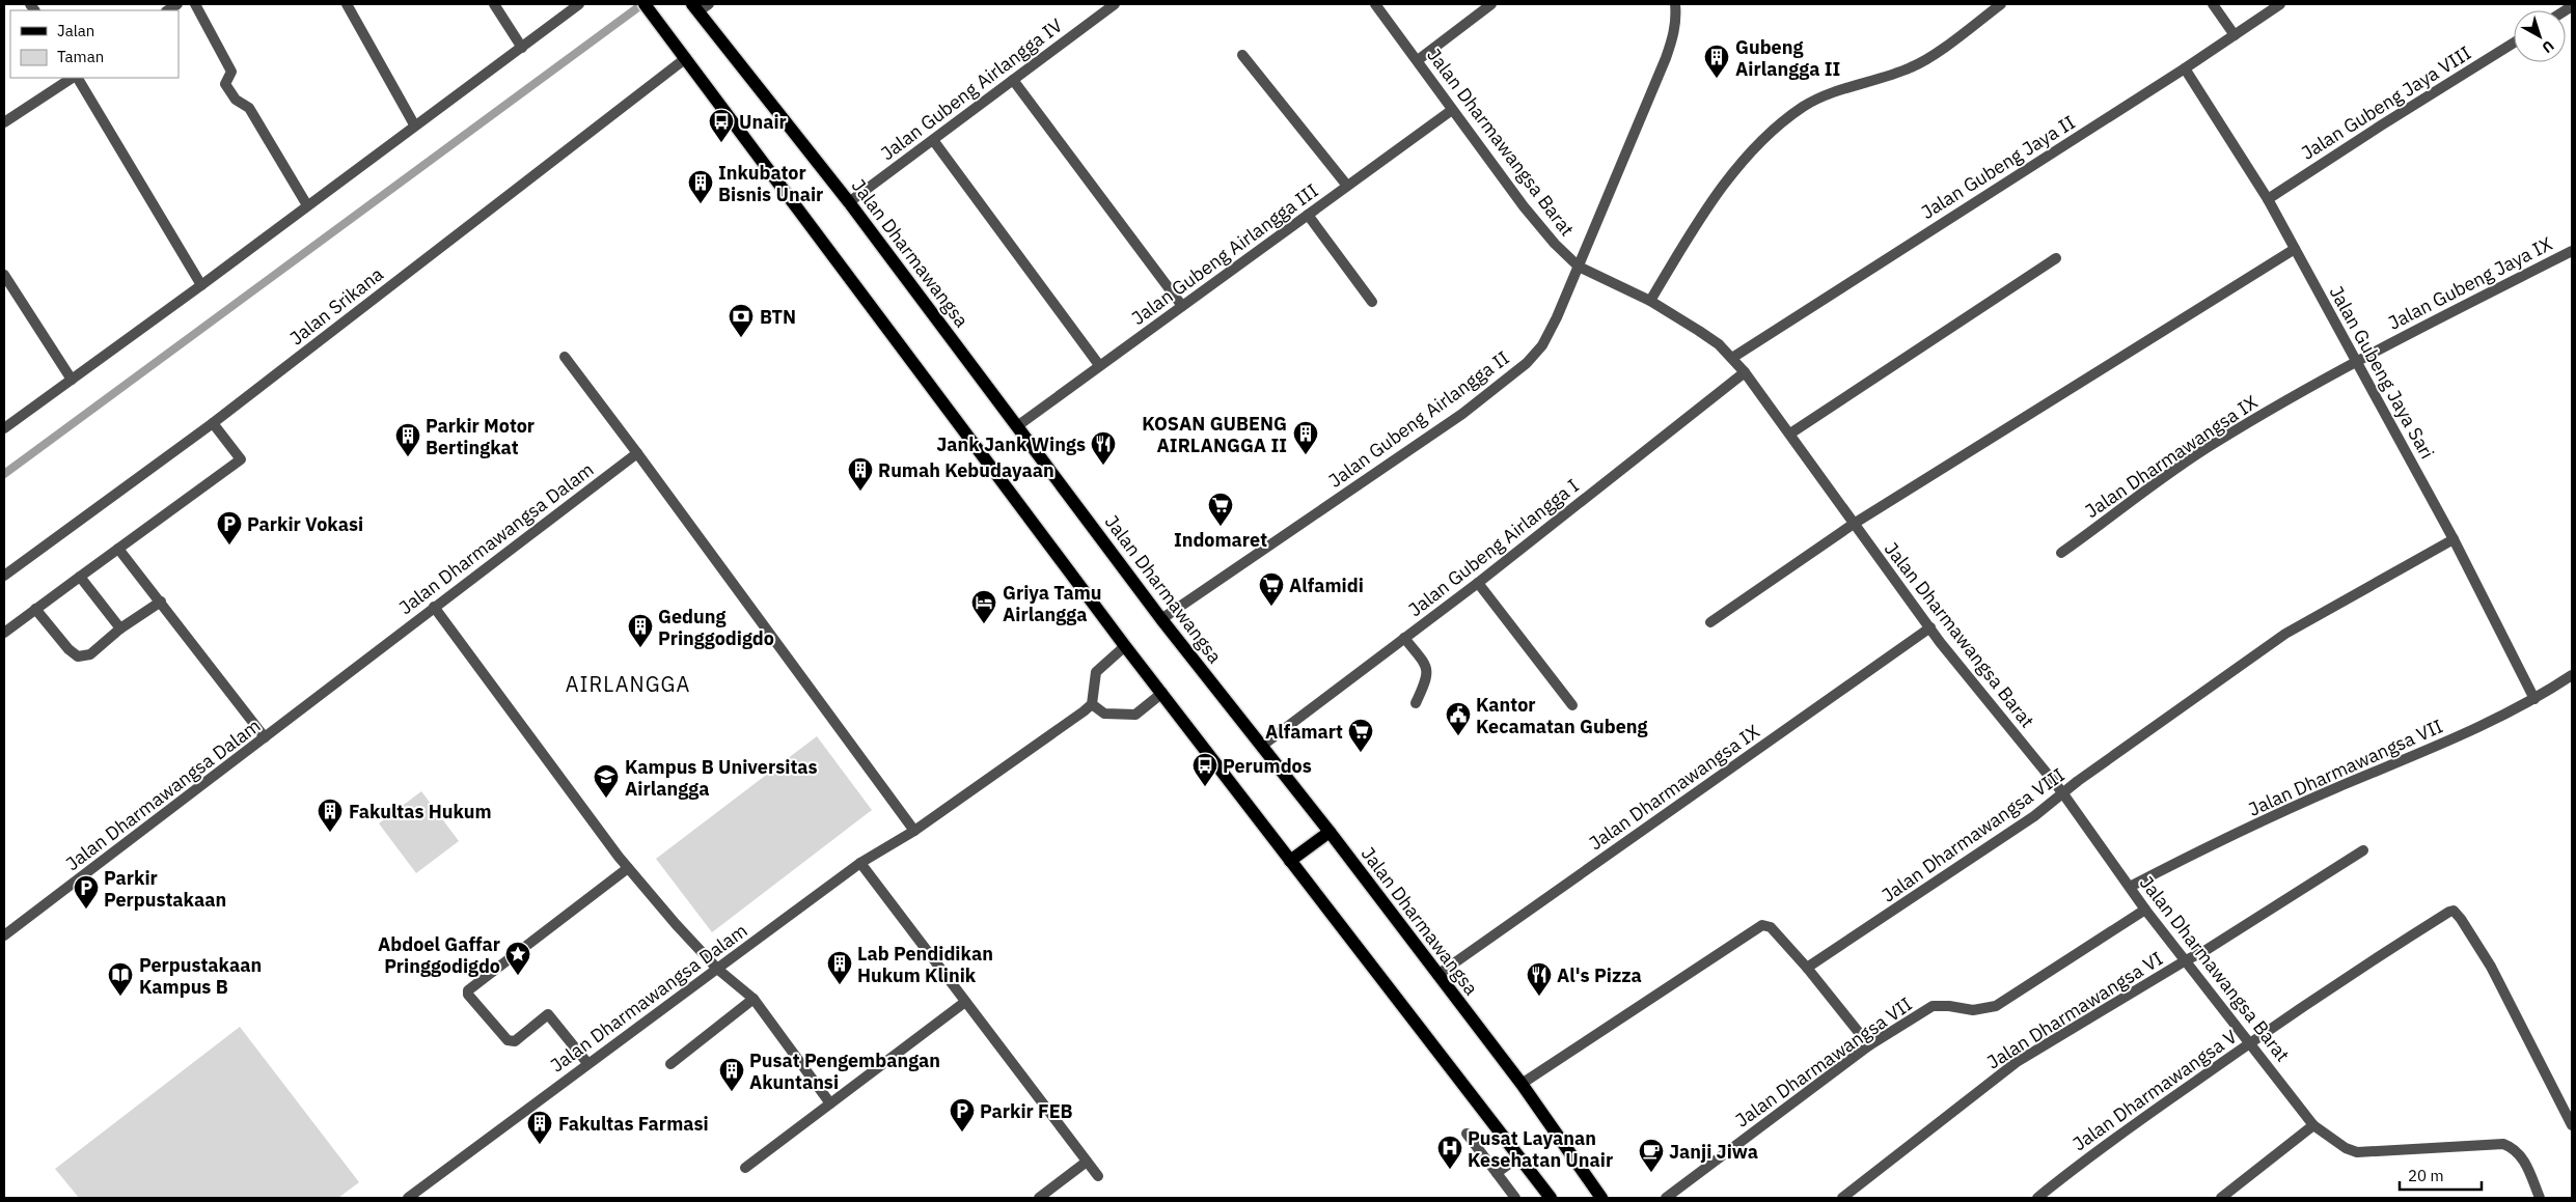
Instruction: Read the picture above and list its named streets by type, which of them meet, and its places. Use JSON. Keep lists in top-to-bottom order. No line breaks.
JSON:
{"streets":{"main road":["Jalan Dharmawangsa"],"street":["Jalan Gubeng Airlangga IV","Jalan Gubeng Jaya VIII","Jalan Dharmawangsa Barat","Jalan Gubeng Jaya II","Jalan Gubeng Airlangga III","Jalan Gubeng Jaya IX","Jalan Srikana","Jalan Gubeng Jaya Sari","Jalan Gubeng Airlangga II","Jalan Dharmawangsa IX","Jalan Dharmawangsa Dalam","Jalan Gubeng Airlangga I","Jalan Dharmawangsa VII","Jalan Dharmawangsa VIII","Jalan Dharmawangsa VI","Jalan Dharmawangsa V"]},"crossings":[["Jalan Gubeng Airlangga IV","Jalan Dharmawangsa"],["Jalan Gubeng Jaya VIII","Jalan Gubeng Jaya Sari"],["Jalan Dharmawangsa Barat","Jalan Gubeng Jaya II"],["Jalan Dharmawangsa Barat","Jalan Gubeng Airlangga III"],["Jalan Dharmawangsa Barat","Jalan Gubeng Airlangga II"],["Jalan Dharmawangsa Barat","Jalan Dharmawangsa IX"],["Jalan Dharmawangsa Barat","Jalan Gubeng Airlangga I"],["Jalan Dharmawangsa Barat","Jalan Dharmawangsa VII"],["Jalan Dharmawangsa Barat","Jalan Dharmawangsa VIII"],["Jalan Dharmawangsa Barat","Jalan Dharmawangsa VI"],["Jalan Dharmawangsa Barat","Jalan Dharmawangsa V"],["Jalan Gubeng Jaya II","Jalan Gubeng Jaya Sari"],["Jalan Dharmawangsa","Jalan Gubeng Airlangga III"],["Jalan Dharmawangsa","Jalan Gubeng Airlangga II"],["Jalan Dharmawangsa","Jalan Dharmawangsa IX"],["Jalan Dharmawangsa","Jalan Gubeng Airlangga I"],["Jalan Gubeng Jaya IX","Jalan Gubeng Jaya Sari"],["Jalan Gubeng Jaya IX","Jalan Dharmawangsa IX"],["Jalan Gubeng Jaya Sari","Jalan Dharmawangsa IX"],["Jalan Gubeng Jaya Sari","Jalan Dharmawangsa VII"],["Jalan Gubeng Jaya Sari","Jalan Dharmawangsa VIII"]],"districts":["AIRLANGGA"],"places":{"building":["Gubeng Airlangga II","Inkubator Bisnis Unair","KOSAN GUBENG AIRLANGGA II","Parkir Motor Bertingkat","Rumah Kebudayaan","Gedung Pringgodigdo","Fakultas Hukum","Lab Pendidikan Hukum Klinik","Pusat Pengembangan Akuntansi","Fakultas Farmasi"],"bus stop":["Unair","Perumdos"],"bank":["BTN"],"restaurant":["Jank Jank Wings","Al's Pizza"],"supermarket":["Indomaret","Alfamidi","Alfamart"],"parking":["Parkir Vokasi","Parkir Perpustakaan","Parkir FEB"],"hotel":["Griya Tamu Airlangga"],"public building":["Kantor Kecamatan Gubeng"],"school or university":["Kampus B Universitas Airlangga"],"place":["Abdoel Gaffar Pringgodigdo"],"library":["Perpustakaan Kampus B"],"hospital":["Pusat Layanan Kesehatan Unair"],"cafe":["Janji Jiwa"]},"legend":["Jalan","Taman"],"scale_bar":"20 m","north":"bottom right"}
